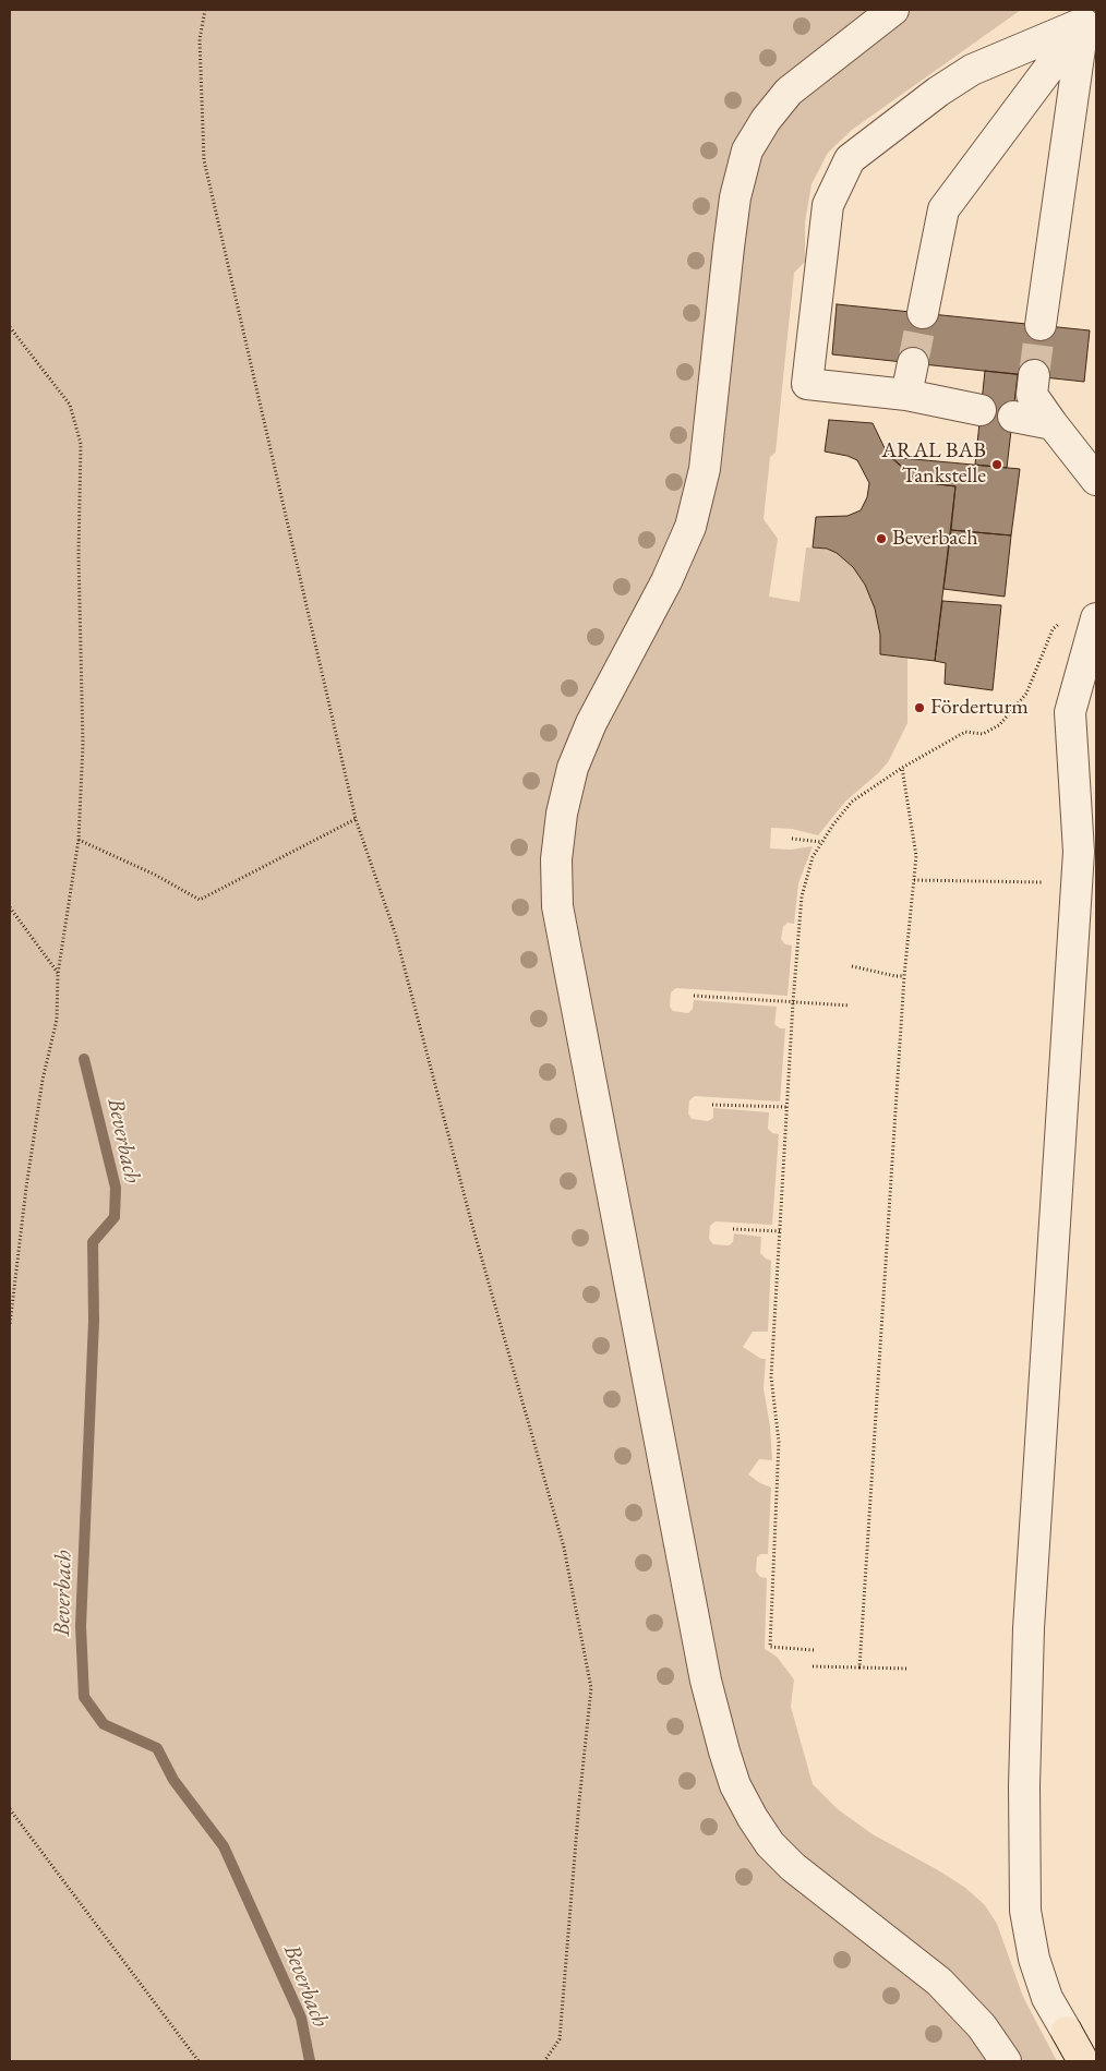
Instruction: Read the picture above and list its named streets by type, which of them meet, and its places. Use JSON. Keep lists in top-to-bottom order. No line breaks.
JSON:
{"water":["Beverbach"],"places":["ARAL BAB Tankstelle","Beverbach","Förderturm"]}
